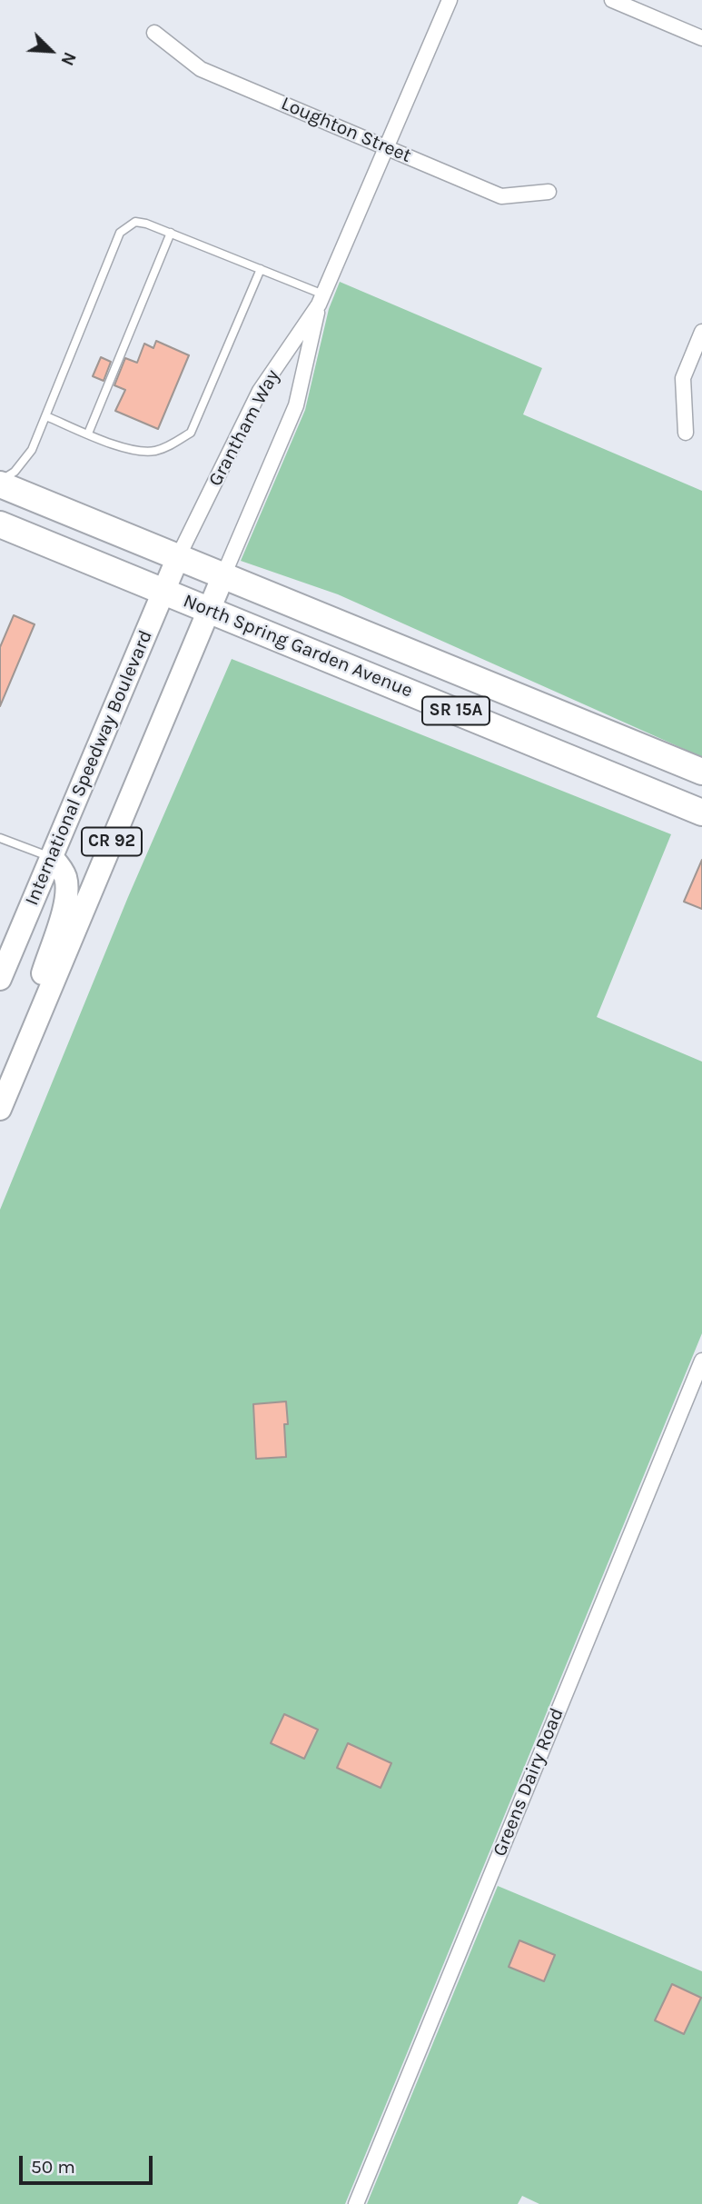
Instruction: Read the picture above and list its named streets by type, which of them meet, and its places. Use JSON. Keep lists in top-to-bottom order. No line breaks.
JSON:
{"streets":{"highway":["North Spring Garden Avenue","SR 15A"],"main road":["International Speedway Boulevard","CR 92"],"street":["Loughton Street","Grantham Way","Greens Dairy Road"]},"crossings":[["Loughton Street","Grantham Way"],["Grantham Way","North Spring Garden Avenue"],["Grantham Way","International Speedway Boulevard"],["Grantham Way","CR 92"],["North Spring Garden Avenue","International Speedway Boulevard"],["North Spring Garden Avenue","CR 92"]],"scale_bar":"50 m","north":"bottom right"}
